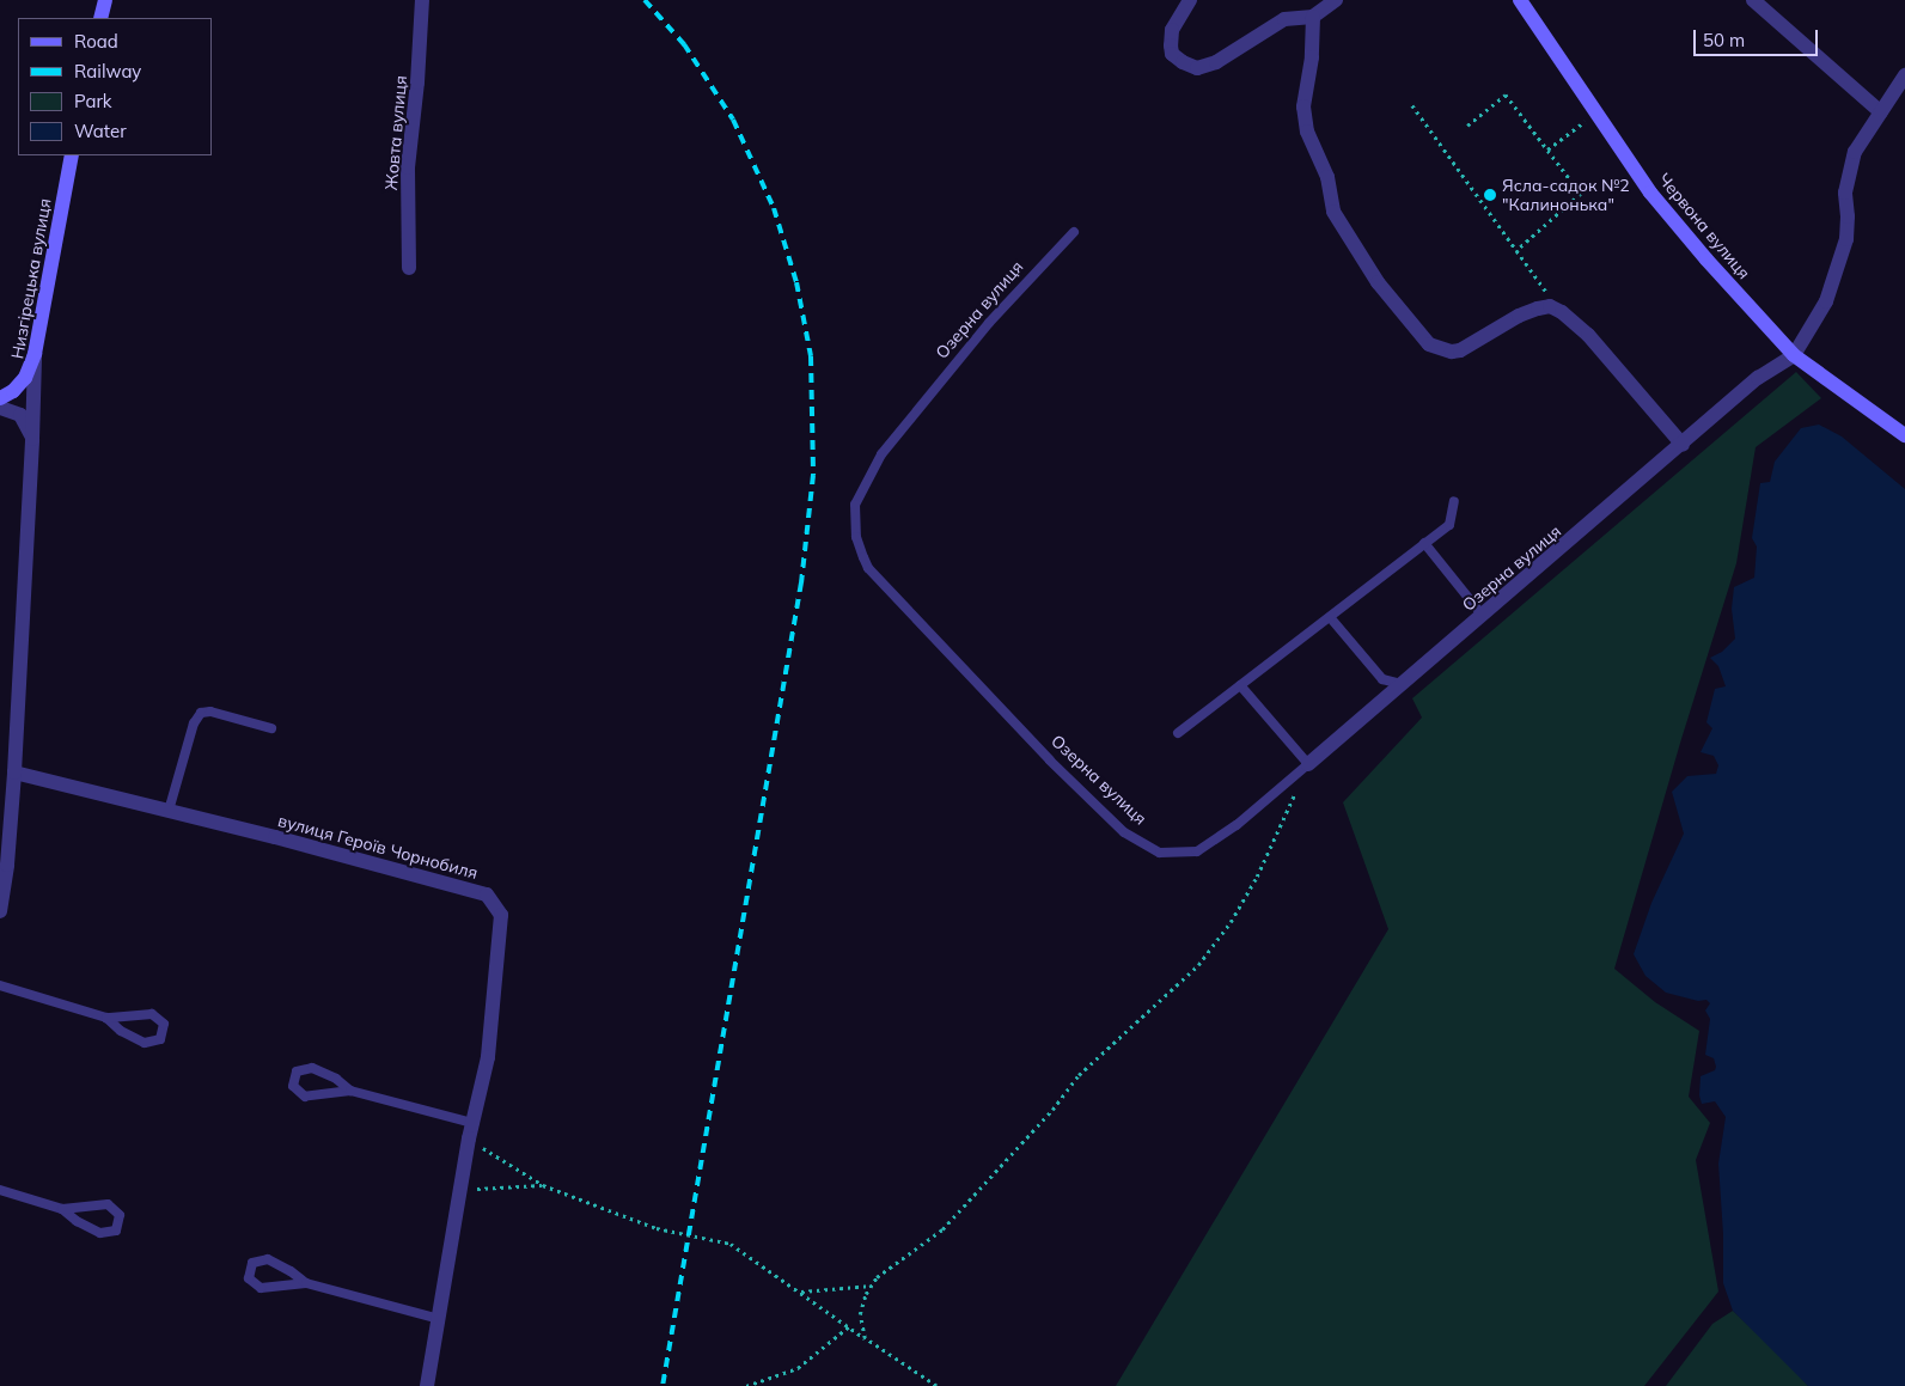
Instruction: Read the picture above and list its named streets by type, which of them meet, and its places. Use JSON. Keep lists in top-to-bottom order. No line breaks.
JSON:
{"streets":{"main road":["Червона вулиця","Низгірецька вулиця"],"street":["Жовта вулиця","Озерна вулиця","вулиця Героїв Чорнобиля"]},"crossings":[["Червона вулиця","Озерна вулиця"],["Низгірецька вулиця","вулиця Героїв Чорнобиля"]],"places":["Ясла-садок №2 \"Калинонька\""],"legend":["Road","Railway","Park","Water"],"scale_bar":"50 m"}
